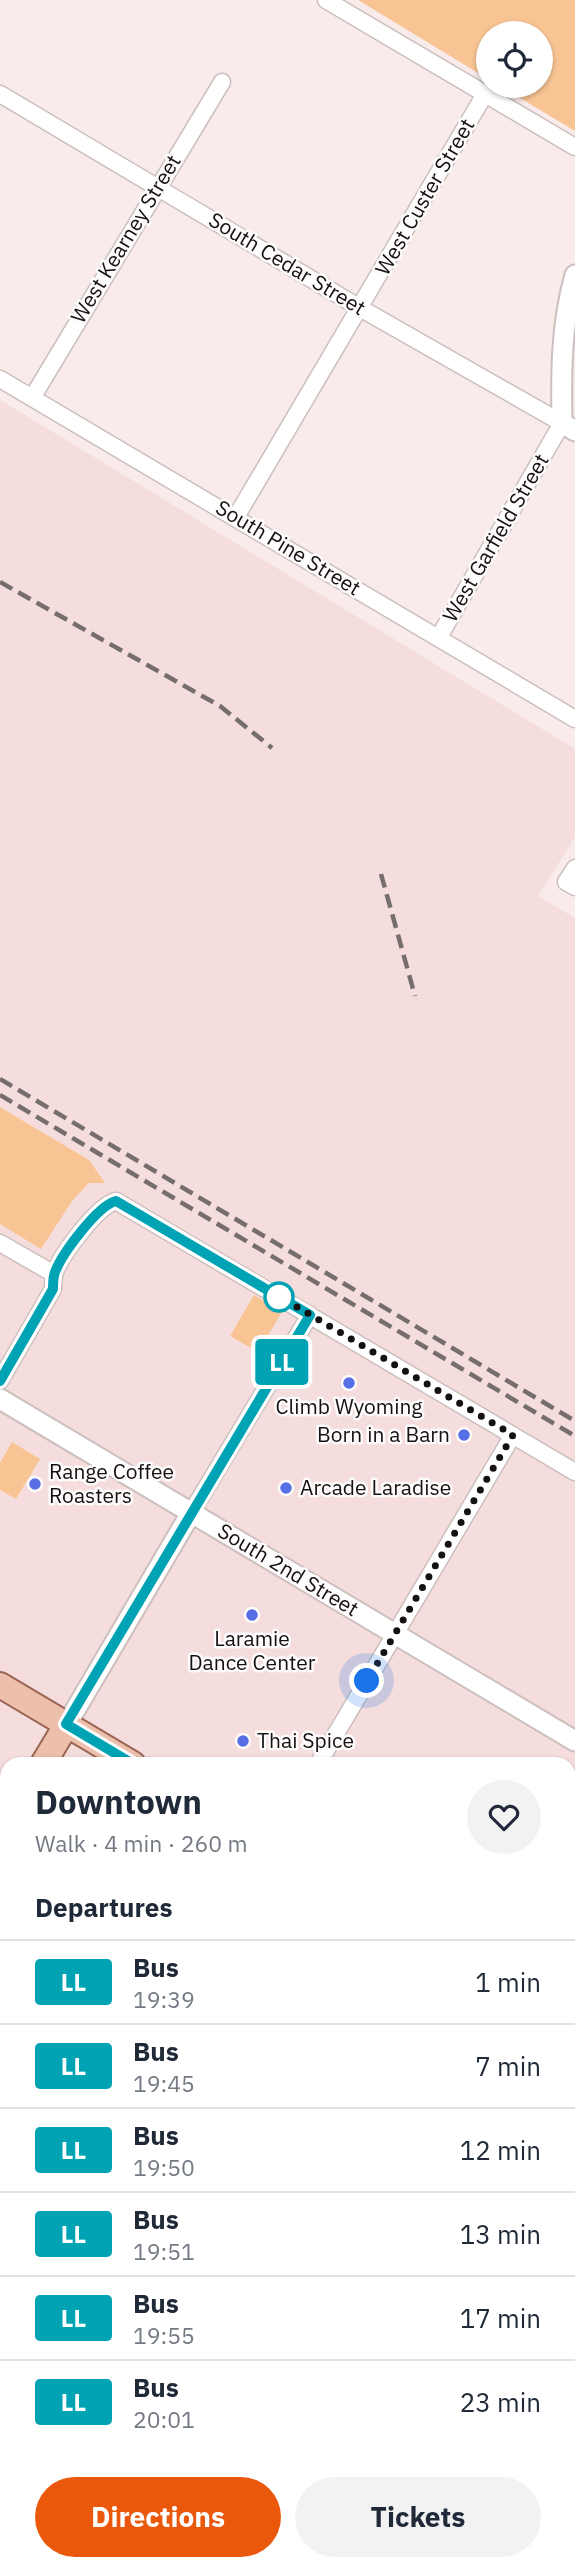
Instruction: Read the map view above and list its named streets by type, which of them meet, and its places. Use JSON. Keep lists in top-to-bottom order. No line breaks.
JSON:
{"streets":{"street":["West Custer Street","West Kearney Street","South Cedar Street","West Garfield Street","South Pine Street","South 2nd Street"]},"crossings":[["West Custer Street","South Cedar Street"],["West Custer Street","South Pine Street"],["West Kearney Street","South Cedar Street"],["West Kearney Street","South Pine Street"],["South Cedar Street","West Garfield Street"],["West Garfield Street","South Pine Street"]],"places":["Climb Wyoming","Born in a Barn","Range Coffee Roasters","Arcade Laradise","Laramie Dance Center","Thai Spice"],"lines":["bus line LL"],"page":{"on_map":"LL","heading":[["Downtown","Walk · 4 min · 260 m"],"Departures"],"list":[{"mark":"LL","name":"Bus","note":"19:39","value":"1 min"},{"mark":"LL","name":"Bus","note":"19:45","value":"7 min"},{"mark":"LL","name":"Bus","note":"19:50","value":"12 min"},{"mark":"LL","name":"Bus","note":"19:51","value":"13 min"},{"mark":"LL","name":"Bus","note":"19:55","value":"17 min"},{"mark":"LL","name":"Bus","note":"20:01","value":"23 min"}],"buttons":["Directions","Tickets"]}}
